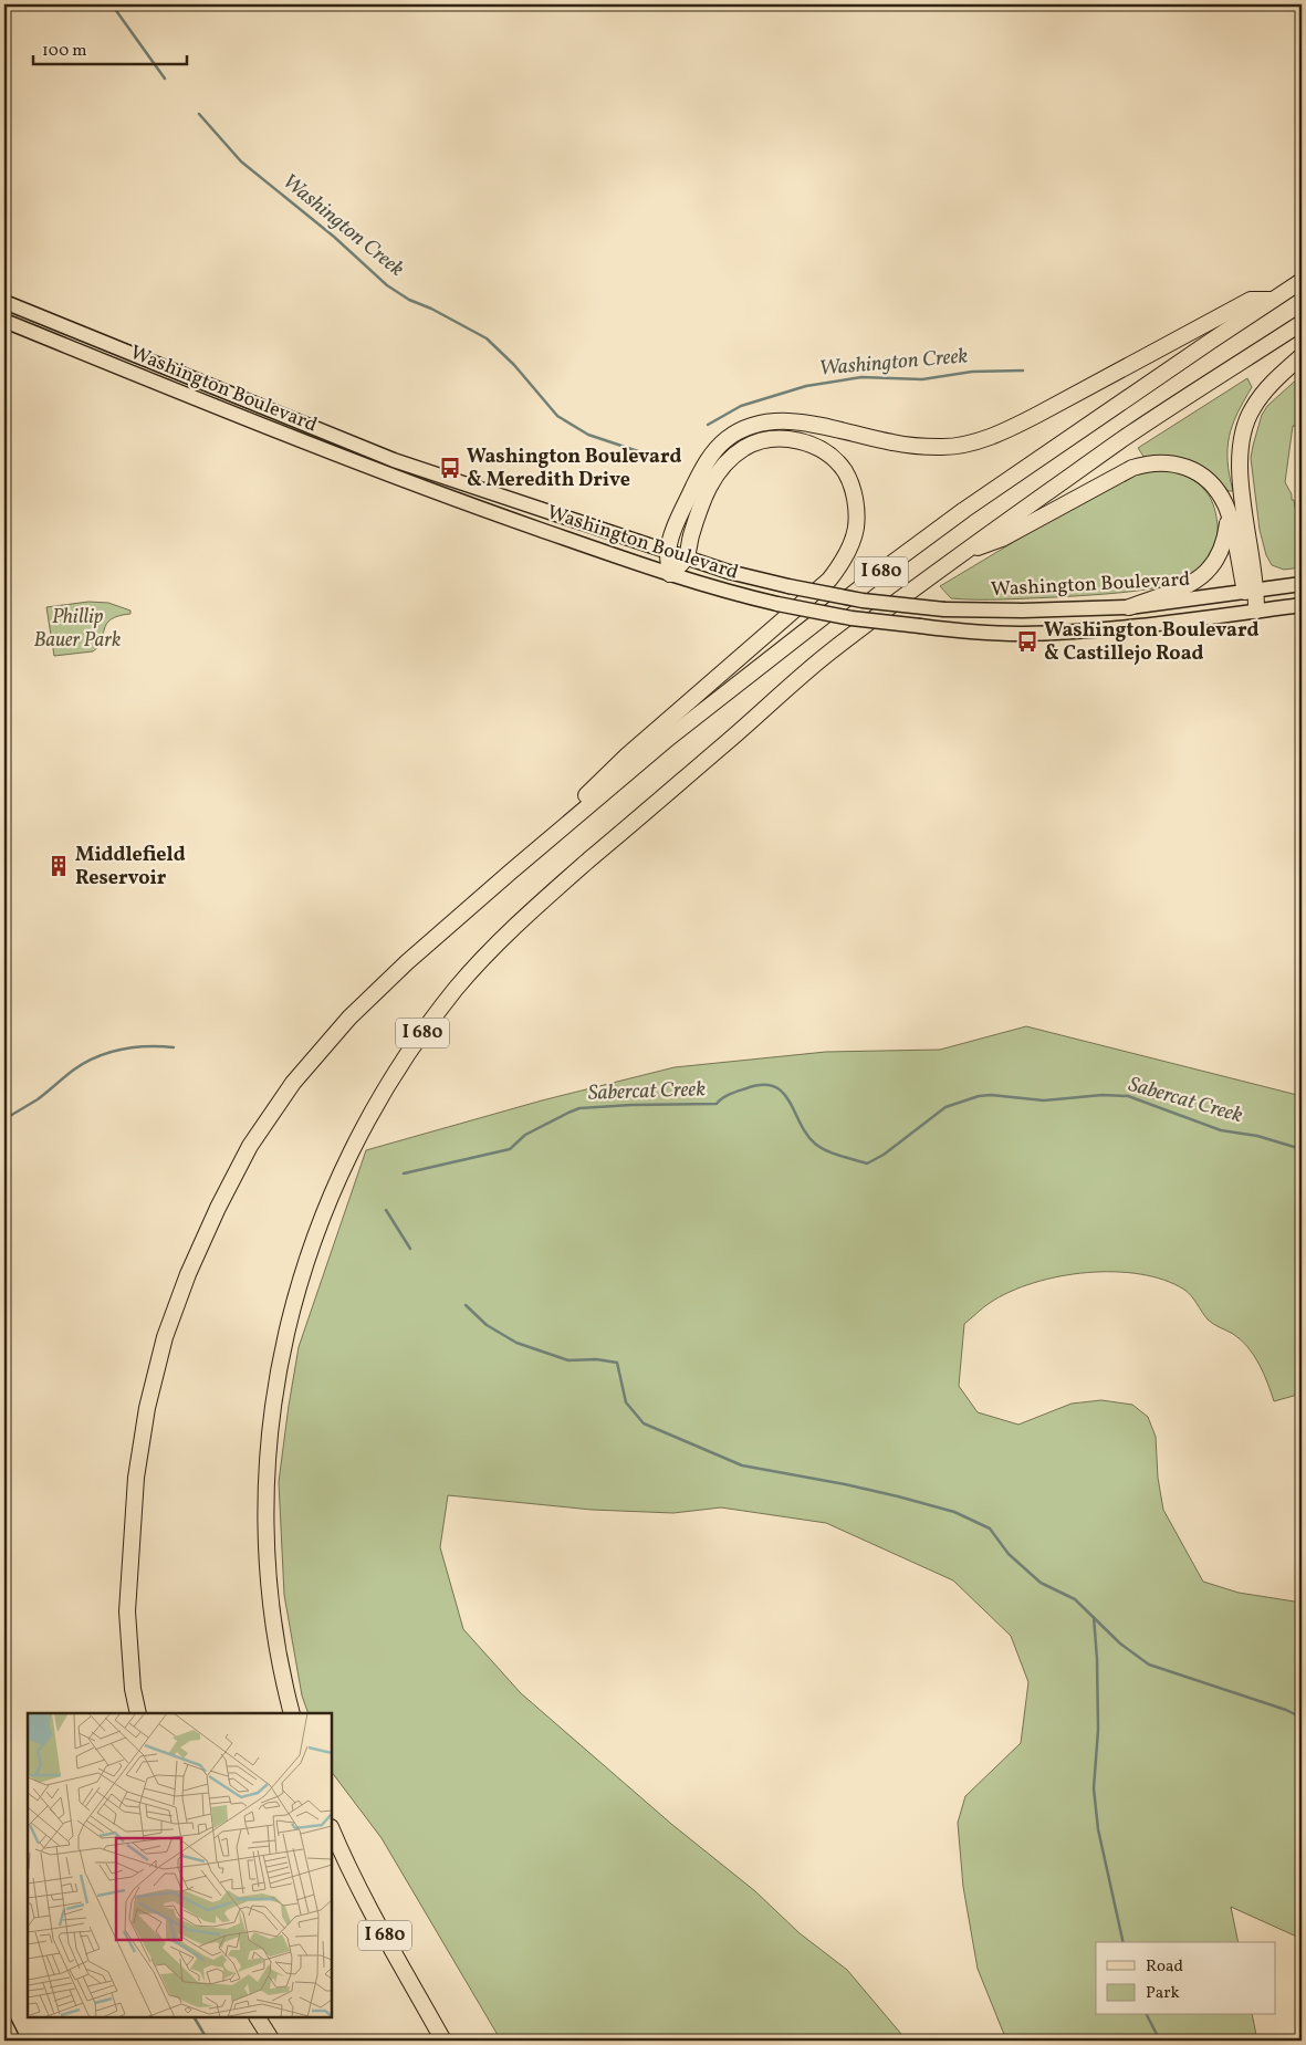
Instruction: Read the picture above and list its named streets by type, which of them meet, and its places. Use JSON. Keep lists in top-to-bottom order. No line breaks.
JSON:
{"streets":{"highway":["I 680"],"main road":["Washington Boulevard"]},"water":["Washington Creek","Sabercat Creek"],"parks":["Phillip Bauer Park"],"places":{"bus stop":["Washington Boulevard & Meredith Drive","Washington Boulevard & Castillejo Road"],"building":["Middlefield Reservoir"]},"legend":["Road","Park"],"scale_bar":"100 m"}
